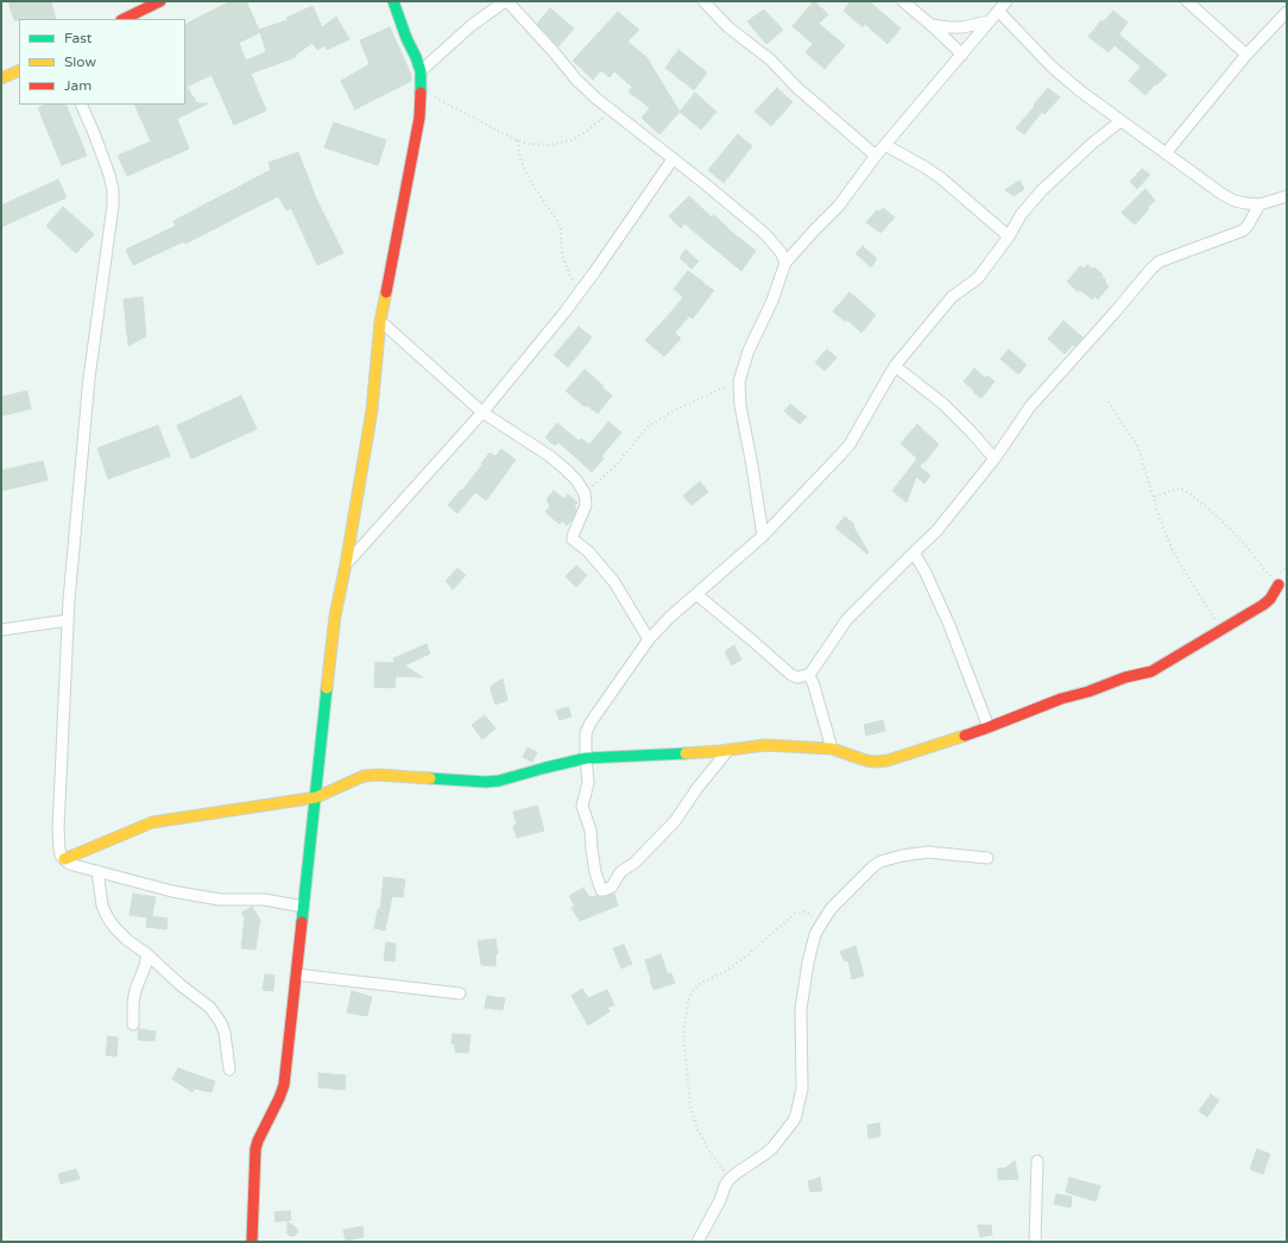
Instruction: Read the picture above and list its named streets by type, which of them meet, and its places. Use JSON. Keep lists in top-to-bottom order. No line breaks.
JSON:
{"legend":["Fast","Slow","Jam"]}
